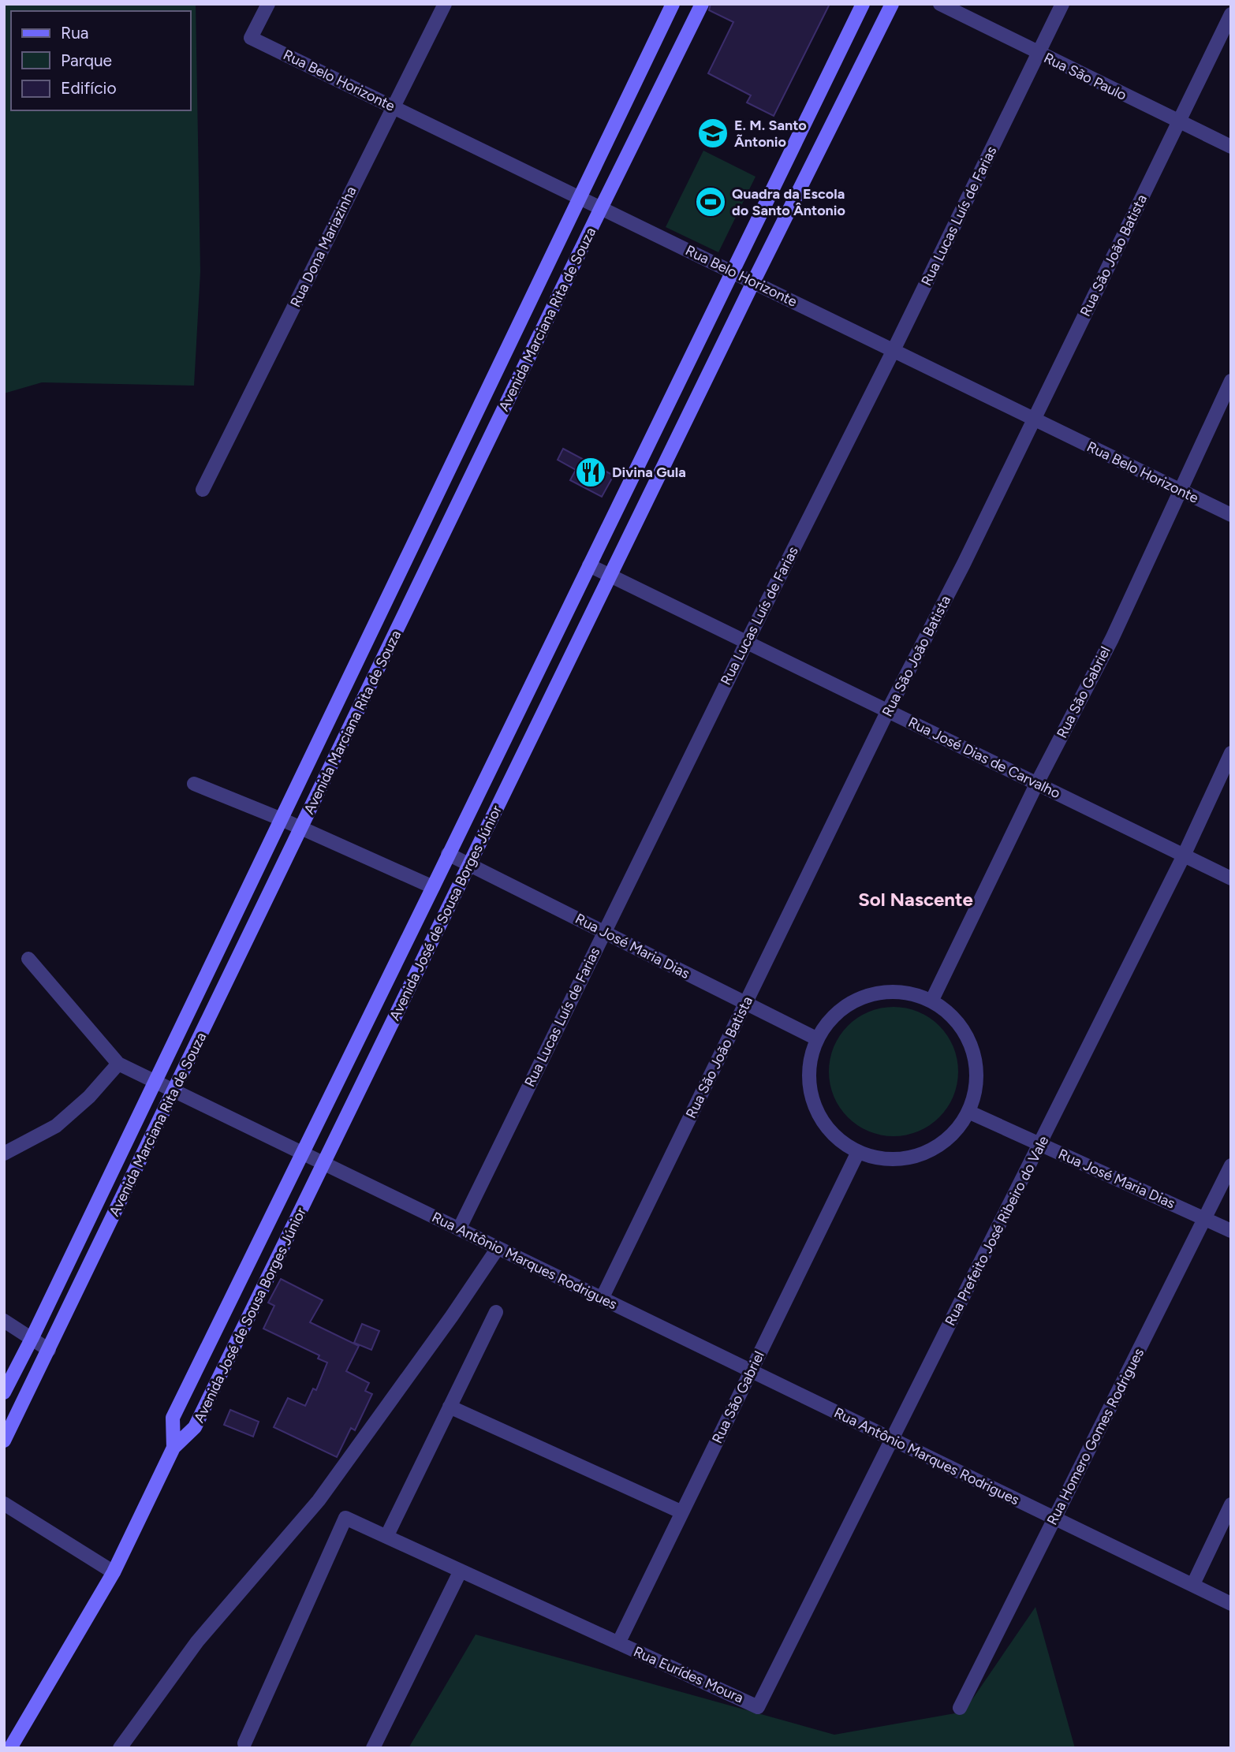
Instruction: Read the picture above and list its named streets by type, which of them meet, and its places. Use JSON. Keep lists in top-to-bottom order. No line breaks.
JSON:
{"streets":{"street":["Rua São Paulo","Rua Belo Horizonte","Rua Lucas Luís de Farias","Rua Dona Mariazinha","Rua São João Batista","Avenida Marciana Rita de Souza","Rua São Gabriel","Rua José Dias de Carvalho","Avenida José de Sousa Borges Júnior","Rua José Maria Dias","Rua Prefeito José Ribeiro do Vale","Rua Antônio Marques Rodrigues","Rua Homero Gomes Rodrigues","Rua Eurídes Moura"]},"crossings":[["Rua São Paulo","Rua Lucas Luís de Farias"],["Rua São Paulo","Rua São João Batista"],["Rua Belo Horizonte","Rua Lucas Luís de Farias"],["Rua Belo Horizonte","Rua Dona Mariazinha"],["Rua Belo Horizonte","Rua São João Batista"],["Rua Belo Horizonte","Avenida Marciana Rita de Souza"],["Rua Belo Horizonte","Rua São Gabriel"],["Rua Belo Horizonte","Avenida José de Sousa Borges Júnior"],["Rua Lucas Luís de Farias","Rua José Dias de Carvalho"],["Rua Lucas Luís de Farias","Rua José Maria Dias"],["Rua Lucas Luís de Farias","Rua Antônio Marques Rodrigues"],["Rua São João Batista","Rua José Dias de Carvalho"],["Rua São João Batista","Rua José Maria Dias"],["Rua São João Batista","Rua Antônio Marques Rodrigues"],["Avenida Marciana Rita de Souza","Rua Antônio Marques Rodrigues"],["Rua São Gabriel","Rua José Dias de Carvalho"],["Rua São Gabriel","Rua José Maria Dias"],["Rua São Gabriel","Rua Antônio Marques Rodrigues"],["Rua São Gabriel","Rua Eurídes Moura"],["Rua José Dias de Carvalho","Avenida José de Sousa Borges Júnior"],["Rua José Dias de Carvalho","Rua Prefeito José Ribeiro do Vale"],["Avenida José de Sousa Borges Júnior","Rua José Maria Dias"],["Avenida José de Sousa Borges Júnior","Rua Antônio Marques Rodrigues"],["Rua José Maria Dias","Rua Prefeito José Ribeiro do Vale"],["Rua José Maria Dias","Rua Homero Gomes Rodrigues"],["Rua Prefeito José Ribeiro do Vale","Rua Antônio Marques Rodrigues"],["Rua Prefeito José Ribeiro do Vale","Rua Eurídes Moura"],["Rua Antônio Marques Rodrigues","Rua Homero Gomes Rodrigues"]],"districts":["Sol Nascente"],"places":{"school or university":["E. M. Santo Ãntonio"],"sports":["Quadra da Escola do Santo Ântonio"],"restaurant":["Divina Gula"]},"legend":["Rua","Parque","Edifício"]}
